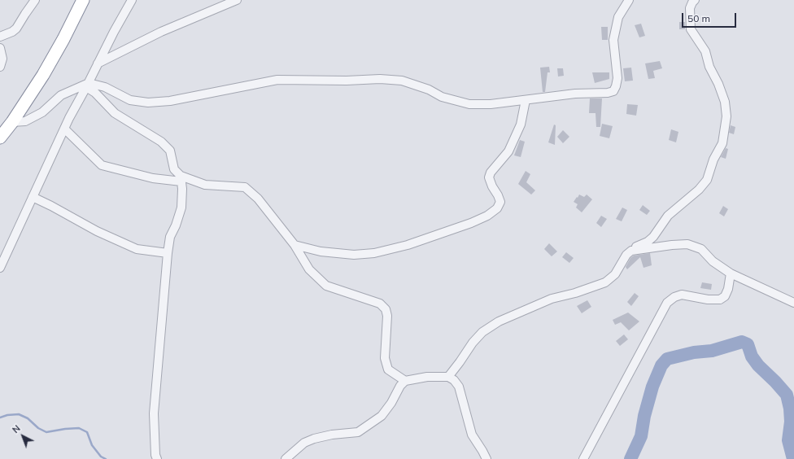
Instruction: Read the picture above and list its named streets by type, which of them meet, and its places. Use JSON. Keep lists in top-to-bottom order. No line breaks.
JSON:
{"scale_bar":"50 m","north":"top left"}
